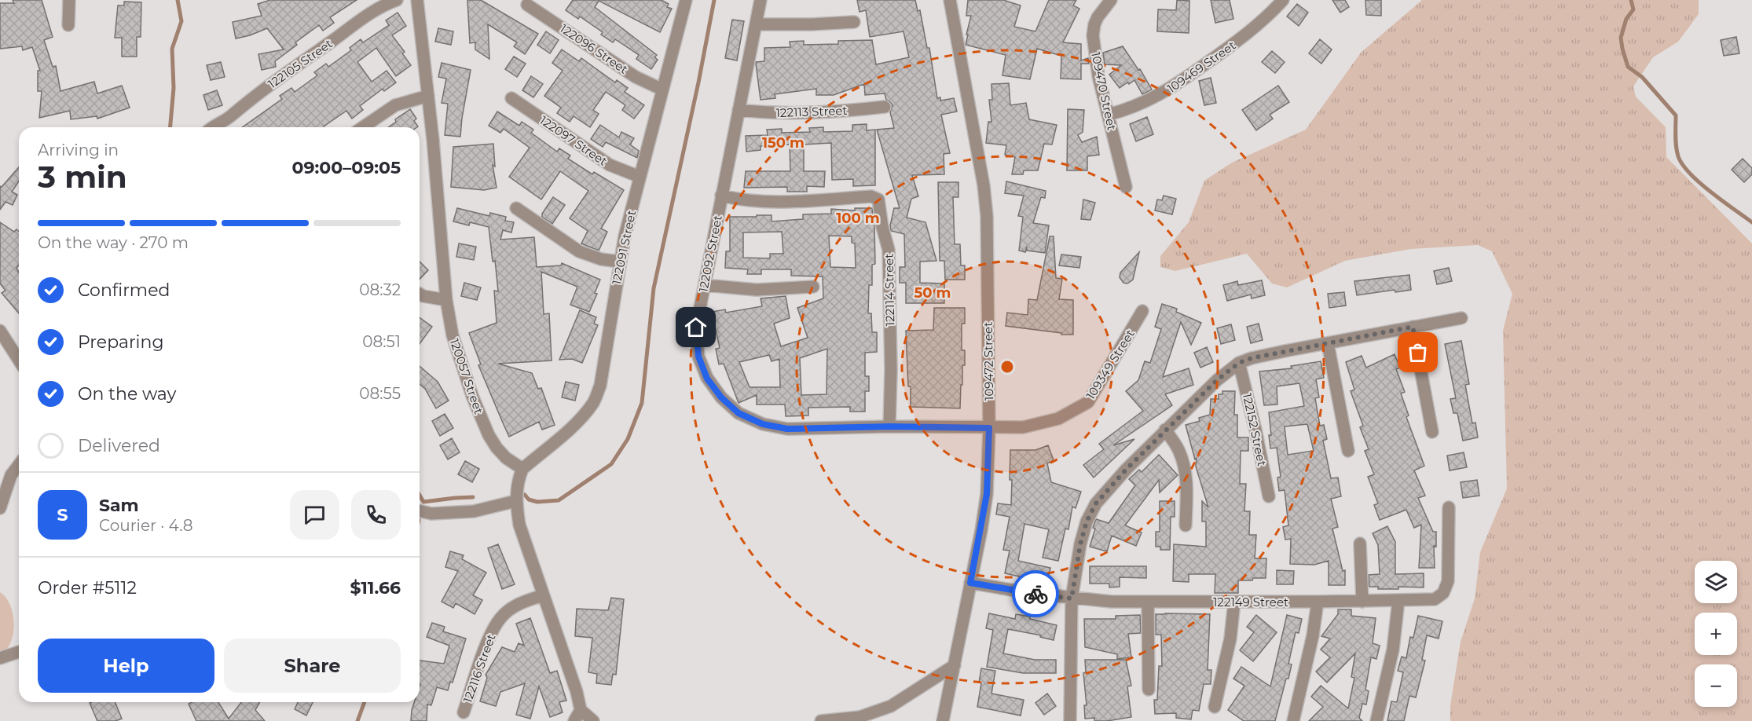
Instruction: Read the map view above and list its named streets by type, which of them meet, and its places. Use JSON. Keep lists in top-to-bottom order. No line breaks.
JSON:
{"streets":{"street":["122096 Street","122105 Street","109469 Street","109470 Street","122113 Street","122097 Street","122091 Street","122092 Street","122114 Street","109472 Street","109349 Street","120057 Street","122152 Street","122149 Street","122116 Street"]},"crossings":[["122096 Street","122091 Street"],["109469 Street","109470 Street"],["122113 Street","122092 Street"],["122097 Street","122091 Street"],["122091 Street","120057 Street"],["122092 Street","122114 Street"],["122092 Street","109472 Street"],["122092 Street","109349 Street"],["109472 Street","109349 Street"],["109472 Street","122149 Street"]],"page":{"heading":["3 min","Arriving in","09:00–09:05"],"panel":["Sam","Courier · 4.8","Order #5112","$11.66"],"bar":"On the way · 270 m","list":[["Confirmed","08:32"],["Preparing","08:51"],["On the way","08:55"],"Delivered"],"round":"S","map_buttons":["+","−"],"buttons":["Help","Share"]},"rings":["150 m","100 m","50 m"]}
